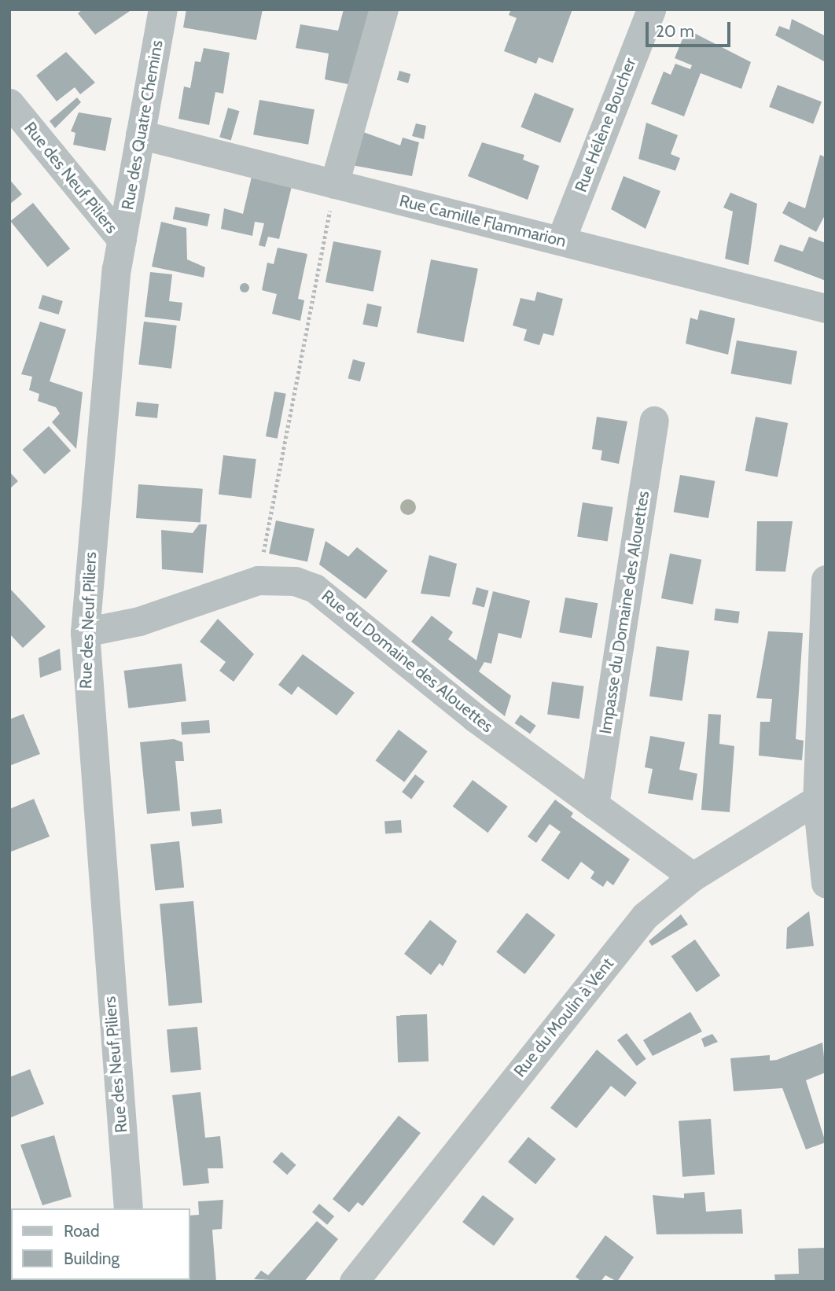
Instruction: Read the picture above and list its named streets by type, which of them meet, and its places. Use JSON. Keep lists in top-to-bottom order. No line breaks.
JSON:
{"streets":{"street":["Rue des Quatre Chemins","Rue Hélène Boucher","Rue des Neuf Piliers","Rue Camille Flammarion","Impasse du Domaine des Alouettes","Rue du Domaine des Alouettes","Rue du Moulin à Vent"]},"crossings":[["Rue des Quatre Chemins","Rue des Neuf Piliers"],["Rue des Quatre Chemins","Rue Camille Flammarion"],["Rue Hélène Boucher","Rue Camille Flammarion"],["Rue des Neuf Piliers","Rue du Domaine des Alouettes"],["Impasse du Domaine des Alouettes","Rue du Domaine des Alouettes"],["Rue du Domaine des Alouettes","Rue du Moulin à Vent"]],"legend":["Road","Building"],"scale_bar":"20 m"}
